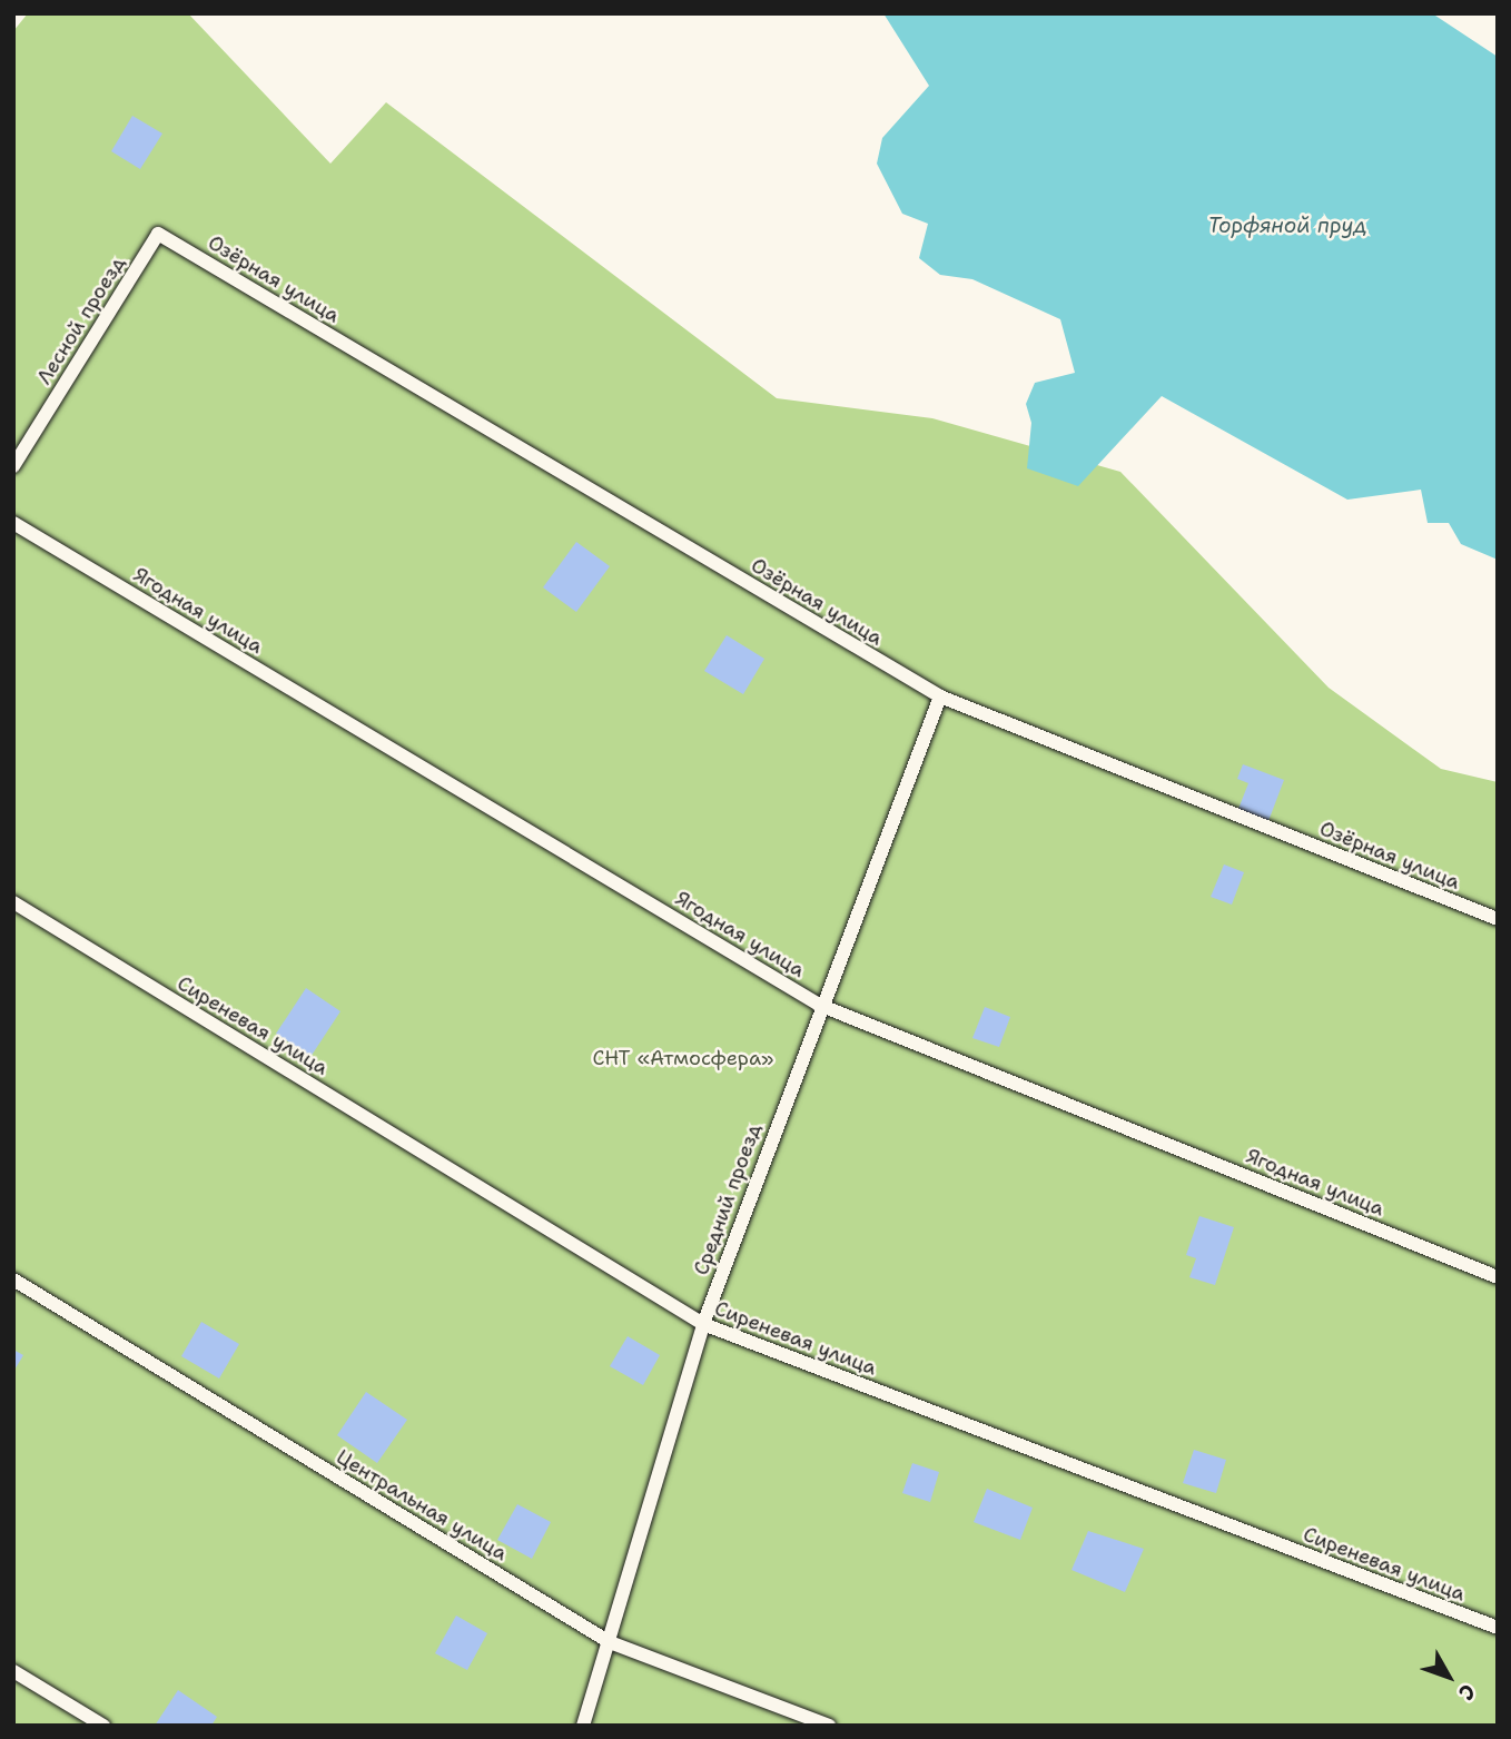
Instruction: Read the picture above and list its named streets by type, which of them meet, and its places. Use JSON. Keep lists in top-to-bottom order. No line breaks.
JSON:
{"streets":{"lane":["Озёрная улица","Лесной проезд","Ягодная улица","Сиреневая улица","Средний проезд","Центральная улица"]},"crossings":[["Озёрная улица","Лесной проезд"],["Озёрная улица","Средний проезд"],["Ягодная улица","Средний проезд"],["Сиреневая улица","Средний проезд"],["Средний проезд","Центральная улица"]],"water":["Торфяной пруд"],"parks":["СНТ «Атмосфера»"],"north":"bottom right"}
